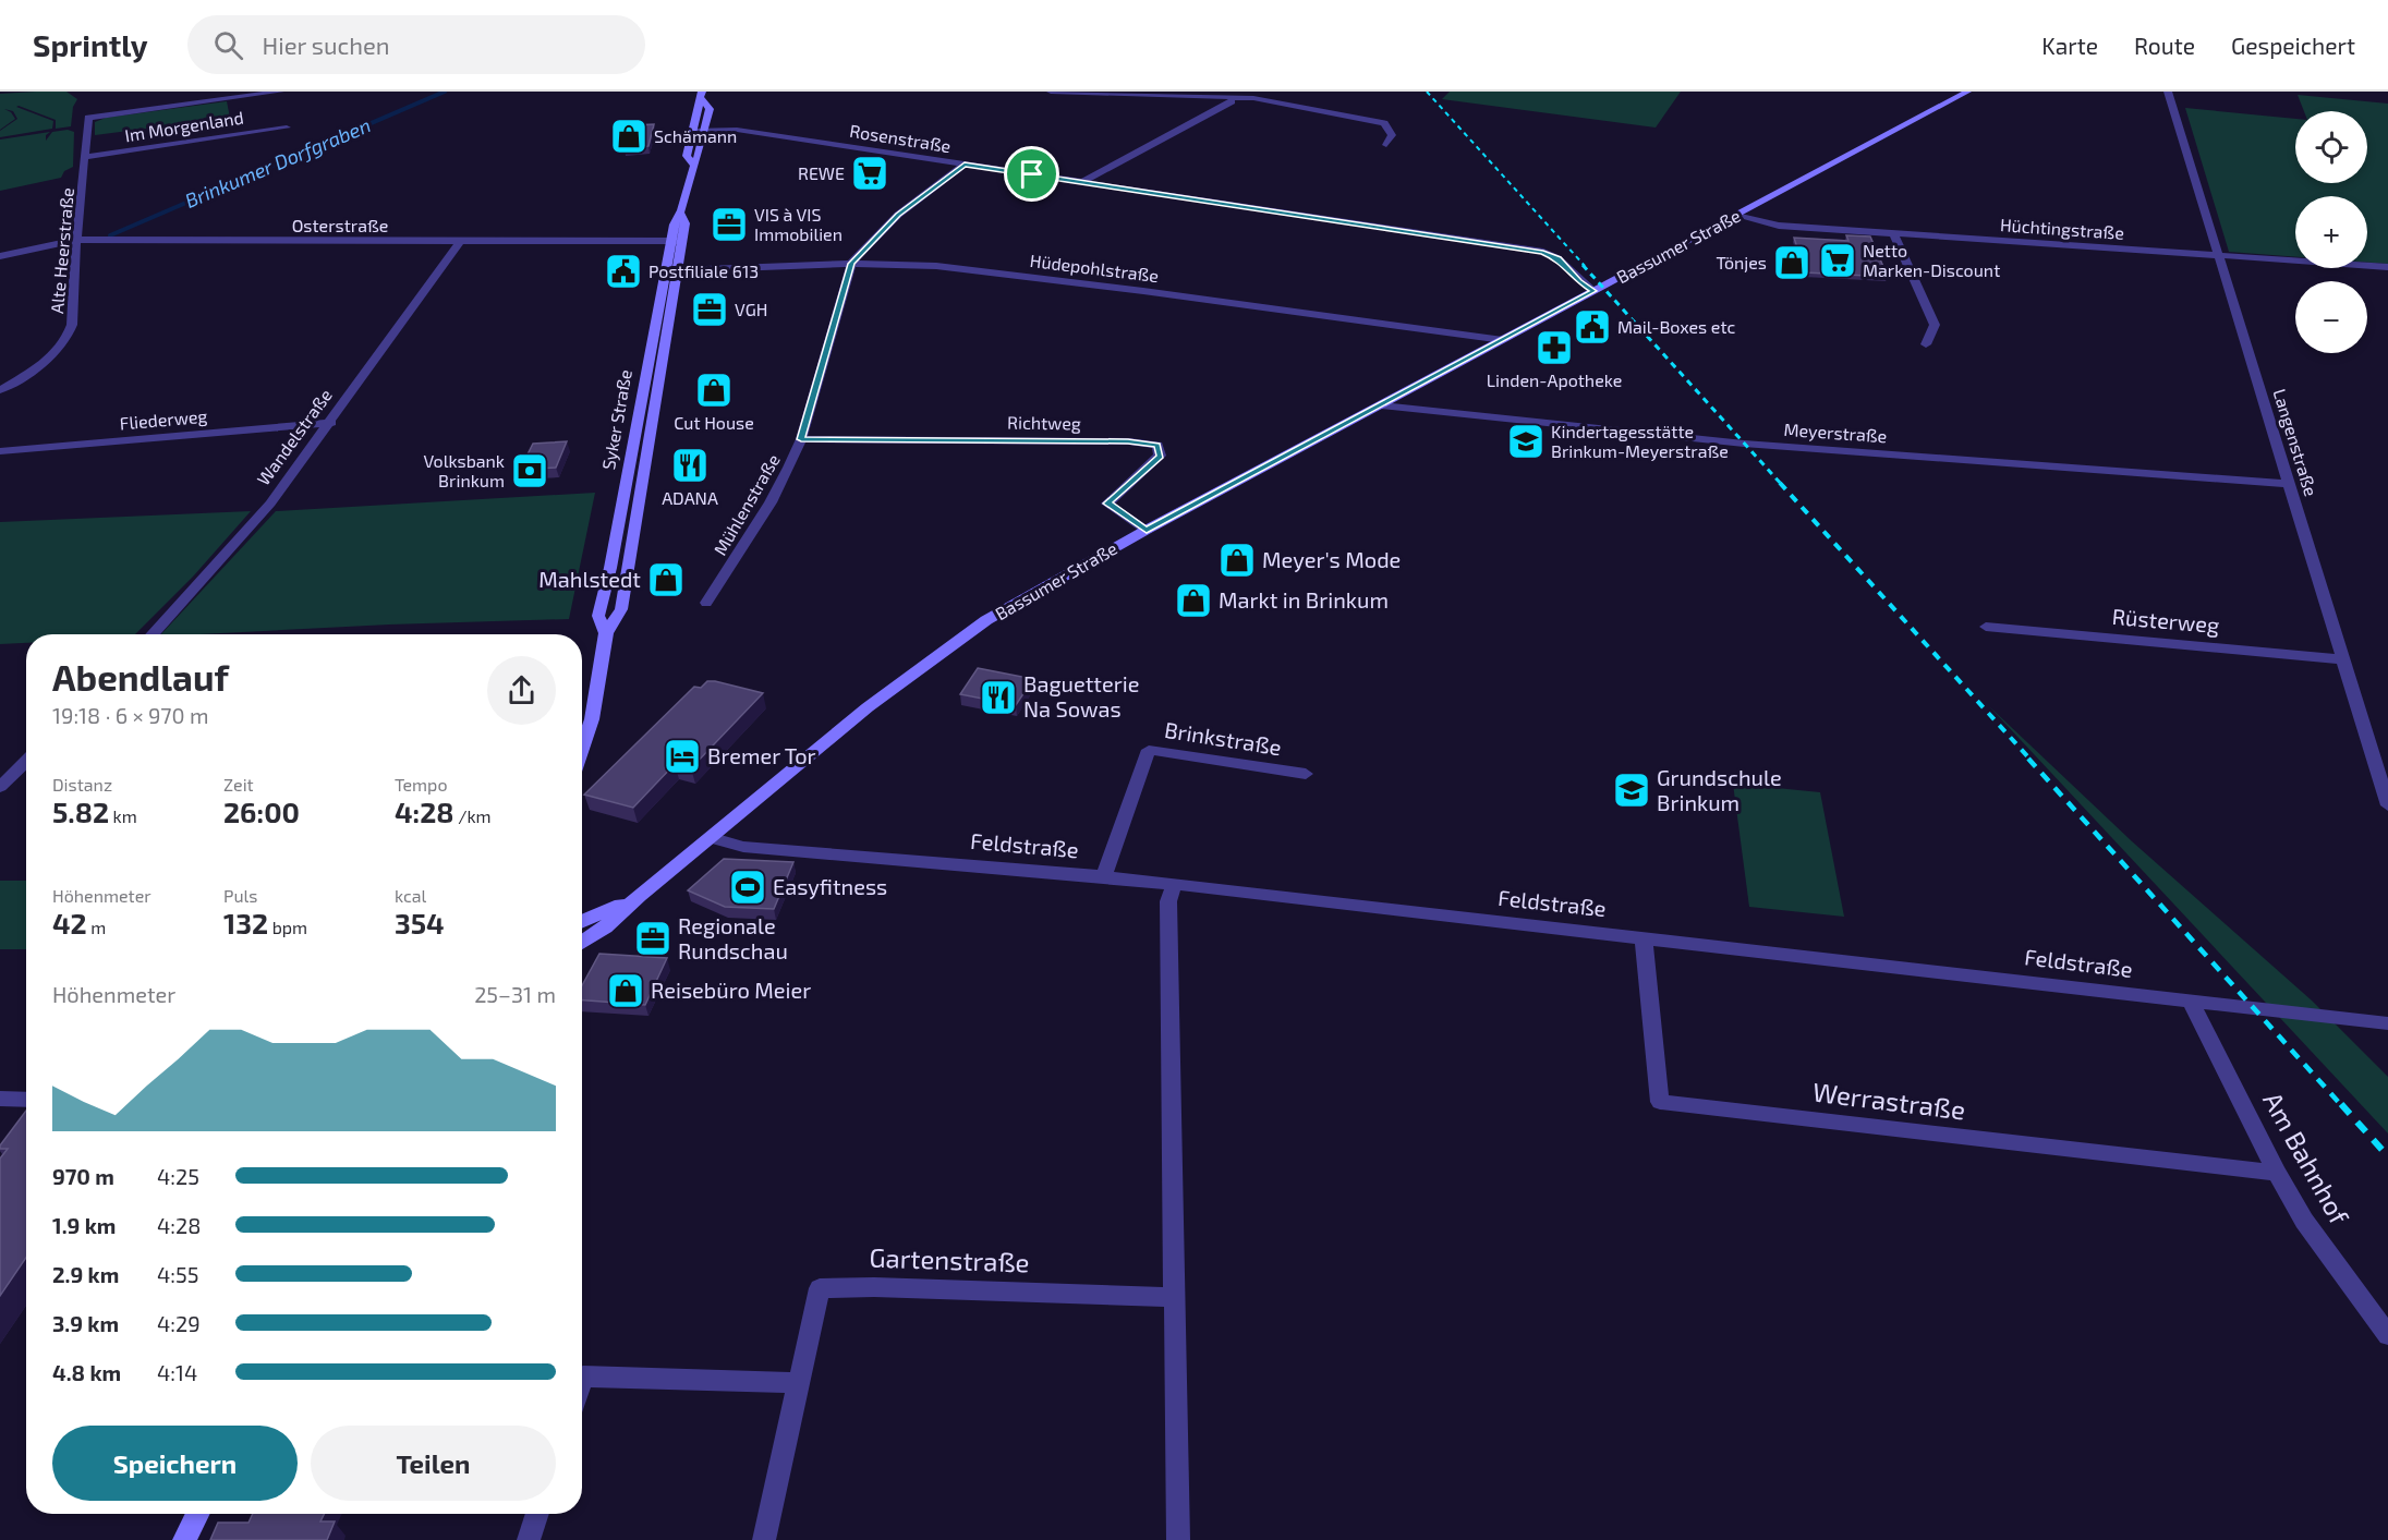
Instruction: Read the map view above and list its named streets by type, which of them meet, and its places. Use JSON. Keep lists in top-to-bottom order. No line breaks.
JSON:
{"streets":{"street":["Im Morgenland","Rosenstraße","Osterstraße","Hüchtingstraße","Bassumer Straße","Alte Heerstraße","Hüdepohlstraße","Fliederweg","Syker Straße","Richtweg","Meyerstraße","Wandelstraße","Langenstraße","Mühlenstraße","Rüsterweg","Brinkstraße","Feldstraße","Werrastraße","Am Bahnhof","Gartenstraße"]},"crossings":[["Im Morgenland","Alte Heerstraße"],["Rosenstraße","Bassumer Straße"],["Rosenstraße","Syker Straße"],["Rosenstraße","Mühlenstraße"],["Osterstraße","Alte Heerstraße"],["Osterstraße","Syker Straße"],["Osterstraße","Wandelstraße"],["Hüchtingstraße","Bassumer Straße"],["Hüchtingstraße","Langenstraße"],["Bassumer Straße","Hüdepohlstraße"],["Bassumer Straße","Richtweg"],["Bassumer Straße","Meyerstraße"],["Bassumer Straße","Feldstraße"],["Hüdepohlstraße","Syker Straße"],["Hüdepohlstraße","Mühlenstraße"],["Fliederweg","Wandelstraße"],["Richtweg","Mühlenstraße"],["Meyerstraße","Langenstraße"],["Langenstraße","Rüsterweg"],["Brinkstraße","Feldstraße"],["Feldstraße","Werrastraße"],["Feldstraße","Am Bahnhof"],["Werrastraße","Am Bahnhof"]],"water":["Brinkumer Dorfgraben"],"places":{"shop":["Schämann","Tönjes","Cut House","Meyer's Mode","Mahlstedt","Markt in Brinkum","Reisebüro Meier"],"supermarket":["REWE","Netto Marken-Discount"],"office":["VIS à VIS Immobilien","VGH","Regionale Rundschau"],"public building":["Postfiliale 613","Mail-Boxes etc"],"pharmacy":["Linden-Apotheke"],"school or university":["Kindertagesstätte Brinkum-Meyerstraße","Grundschule Brinkum"],"restaurant":["ADANA","Baguetterie Na Sowas"],"bank":["Volksbank Brinkum"],"hotel":["Bremer Tor"],"sports":["Easyfitness"]},"page":{"header":"Sprintly","search":"Hier suchen","nav":["Karte","Route","Gespeichert"],"map_buttons":["+","−"],"heading":["Abendlauf","19:18 · 6 × 970 m"],"stats":[["Distanz","5.82 km"],["Zeit","26:00"],["Tempo","4:28 /km"],["Höhenmeter","42 m"],["Puls","132 bpm"],["kcal","354"]],"chart":["Höhenmeter","25–31 m"],"list":[{"name":"970 m","note":"4:25"},{"name":"1.9 km","note":"4:28"},{"name":"2.9 km","note":"4:55"},{"name":"3.9 km","note":"4:29"},{"name":"4.8 km","note":"4:14"}],"buttons":["Speichern","Teilen"]}}
